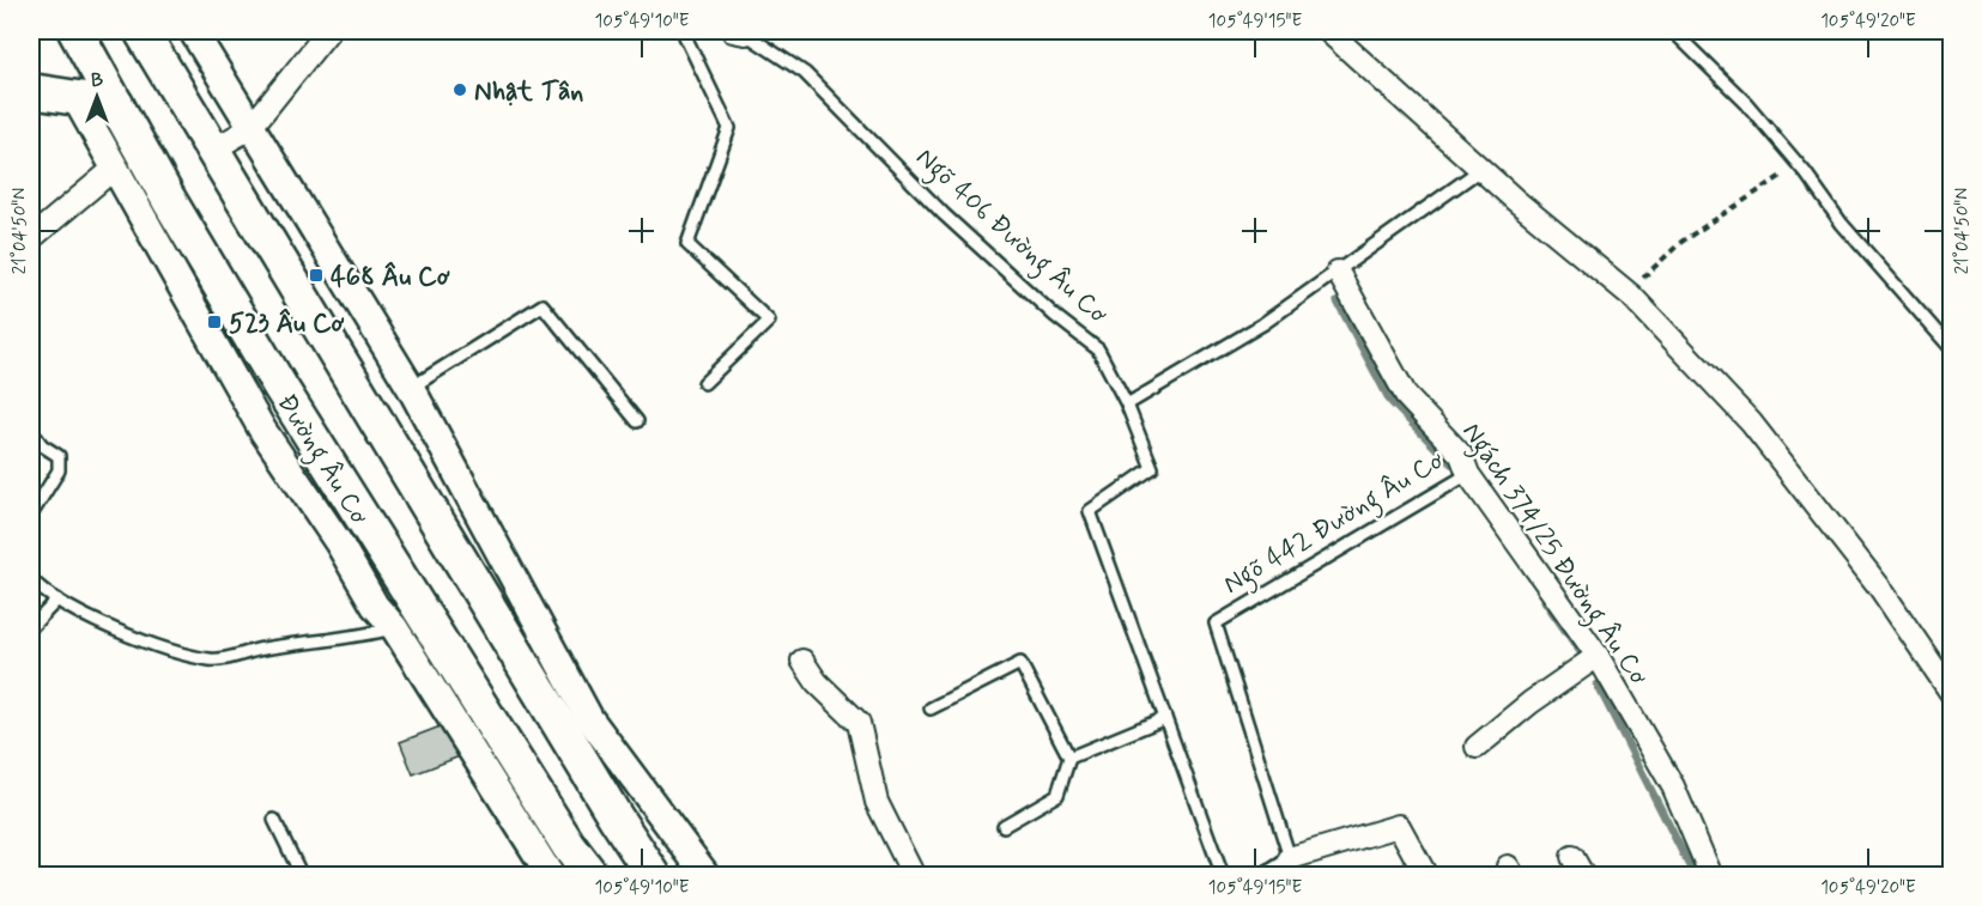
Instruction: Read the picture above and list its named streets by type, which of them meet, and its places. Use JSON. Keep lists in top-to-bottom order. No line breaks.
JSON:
{"streets":{"main road":["Đường Âu Cơ"],"street":["Ngách 374/25 Đường Âu Cơ"],"lane":["Ngõ 406 Đường Âu Cơ","Ngõ 442 Đường Âu Cơ"]},"crossings":[["Ngõ 442 Đường Âu Cơ","Ngách 374/25 Đường Âu Cơ"]],"places":{"other":["Nhật Tân"],"transit":["468 Âu Cơ","523 Âu Cơ"]},"north":"top","coordinates":["105°49'10\"E","105°49'15\"E","105°49'20\"E","21°04'50\"N"]}
